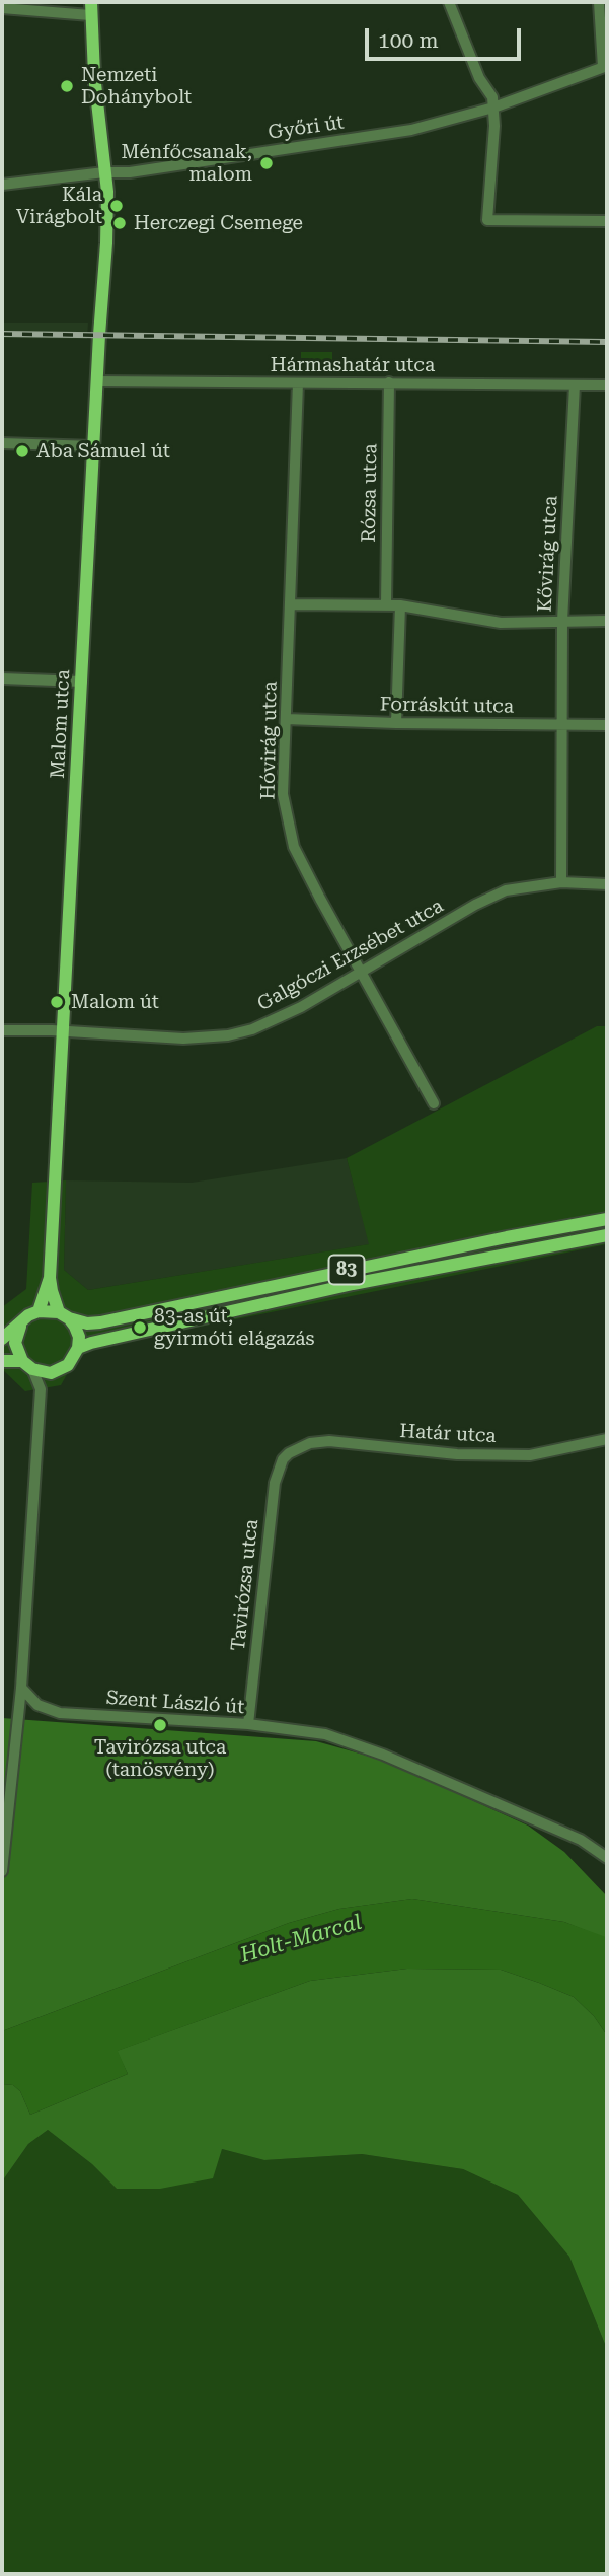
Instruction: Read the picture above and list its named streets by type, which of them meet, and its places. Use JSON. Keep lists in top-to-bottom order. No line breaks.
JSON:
{"streets":{"main road":["Malom utca","83"],"street":["Győri út","Hármashatár utca","Rózsa utca","Kővirág utca","Forráskút utca","Hóvirág utca","Galgóczi Erzsébet utca","Határ utca","Tavirózsa utca","Szent László út"]},"crossings":[["Győri út","Malom utca"],["Hármashatár utca","Rózsa utca"],["Hármashatár utca","Kővirág utca"],["Hármashatár utca","Malom utca"],["Hármashatár utca","Hóvirág utca"],["Kővirág utca","Forráskút utca"],["Kővirág utca","Galgóczi Erzsébet utca"],["Forráskút utca","Hóvirág utca"],["Malom utca","Galgóczi Erzsébet utca"],["Hóvirág utca","Galgóczi Erzsébet utca"],["Határ utca","Tavirózsa utca"],["Tavirózsa utca","Szent László út"]],"water":["Holt-Marcal"],"places":["Nemzeti Dohánybolt","Ménfőcsanak, malom","Kála Virágbolt","Herczegi Csemege","Aba Sámuel út","Malom út","83-as út, gyirmóti elágazás","Tavirózsa utca (tanösvény)"],"scale_bar":"100 m"}
